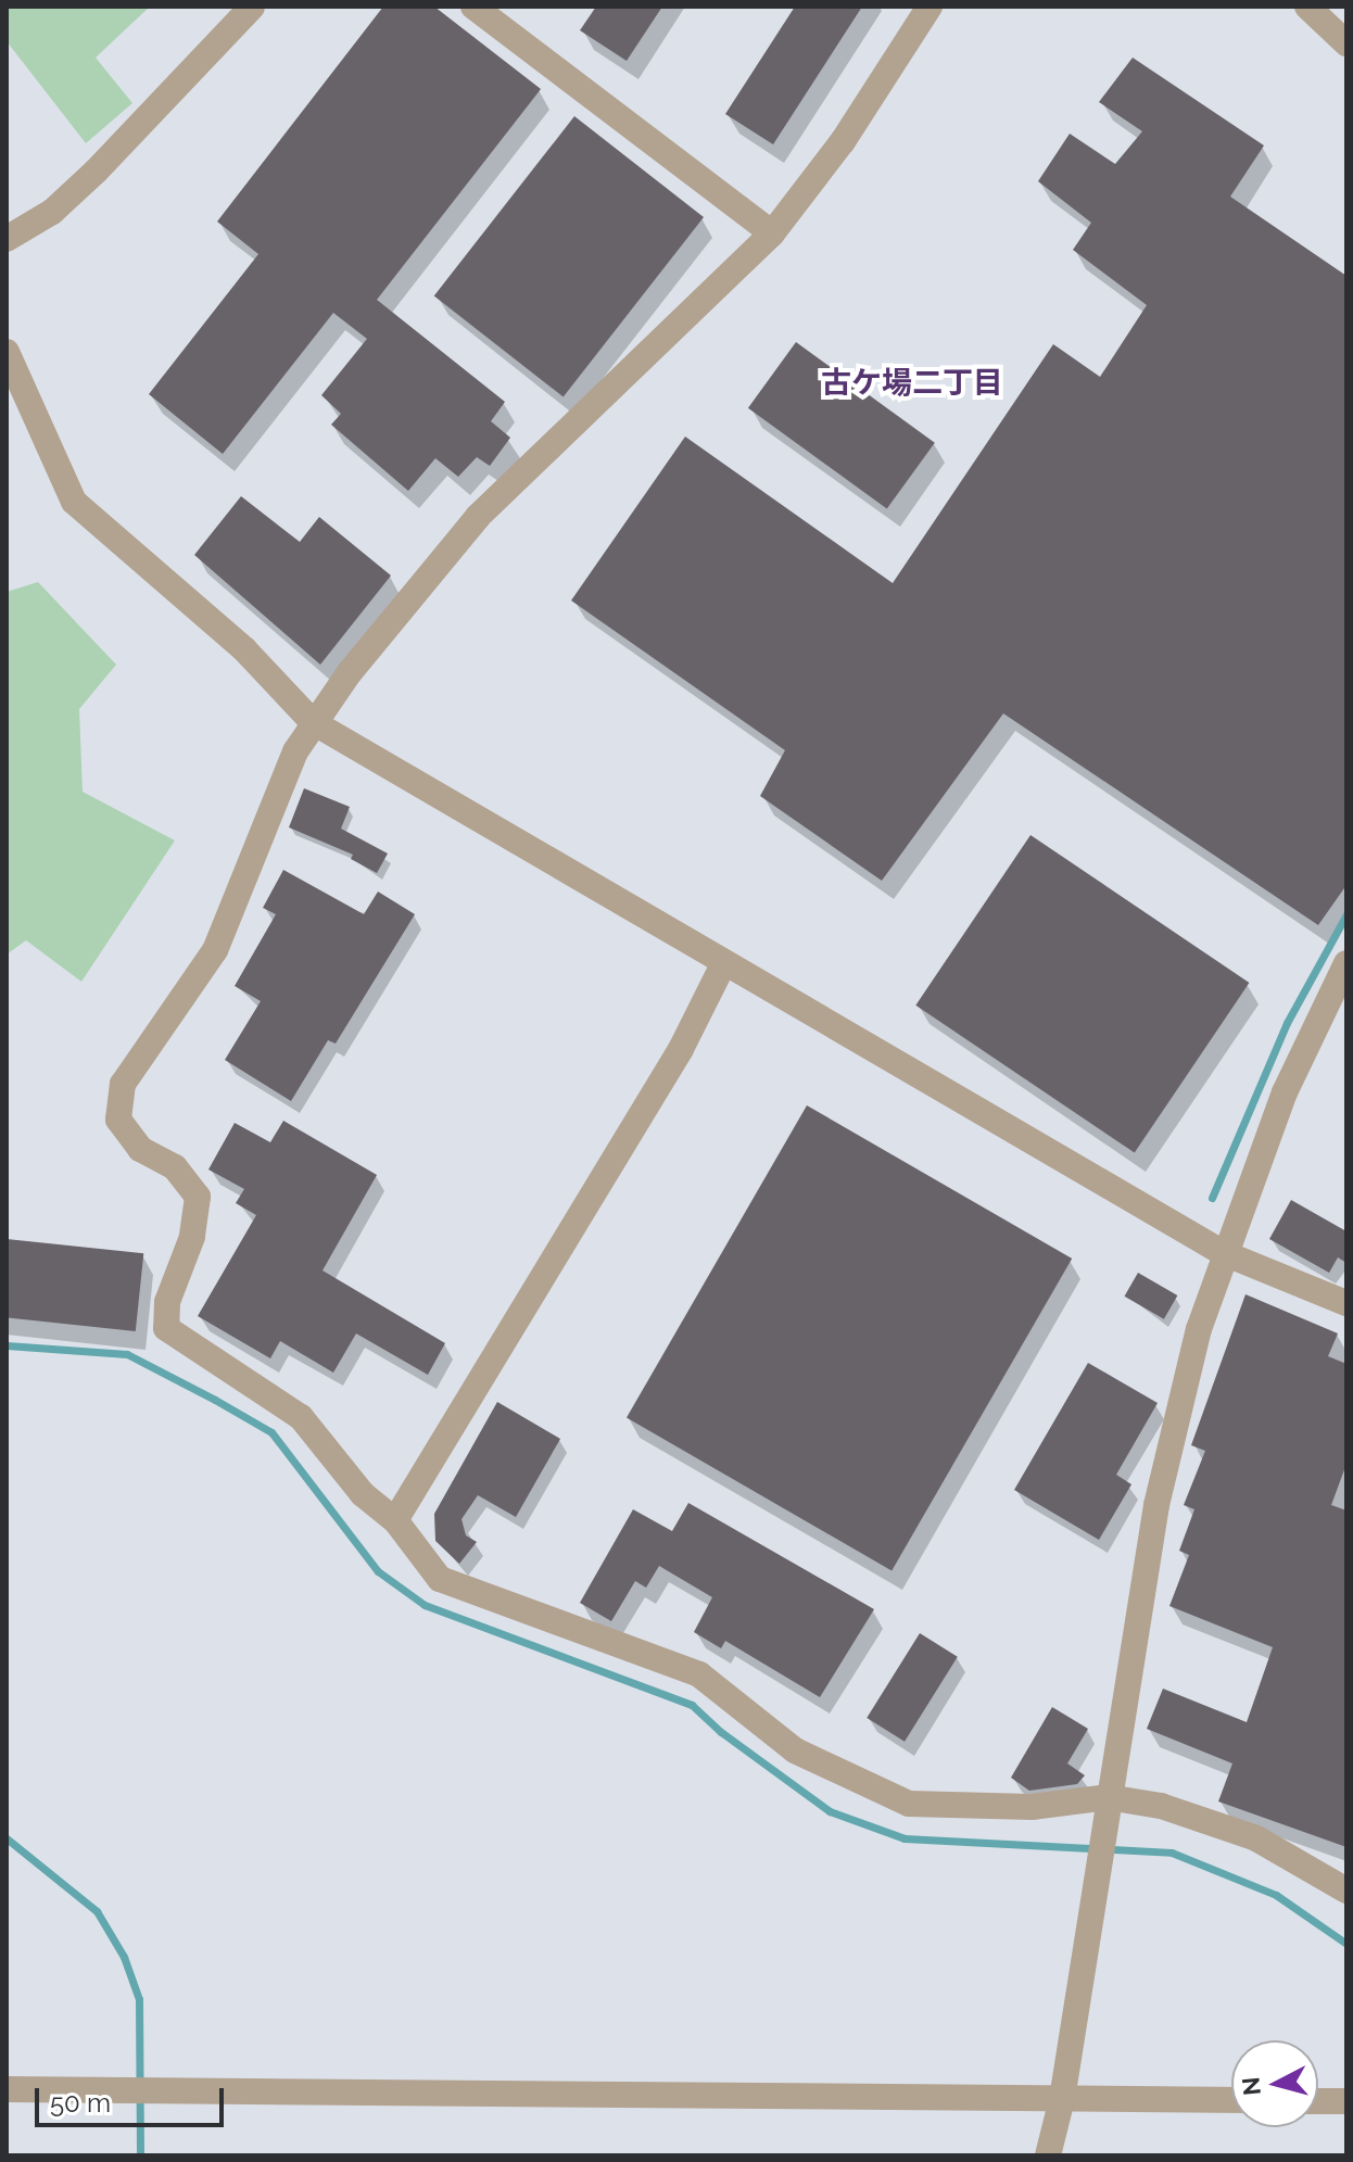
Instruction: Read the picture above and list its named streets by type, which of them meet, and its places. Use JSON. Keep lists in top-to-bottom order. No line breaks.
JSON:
{"districts":["古ケ場二丁目"],"scale_bar":"50 m","north":"left"}
